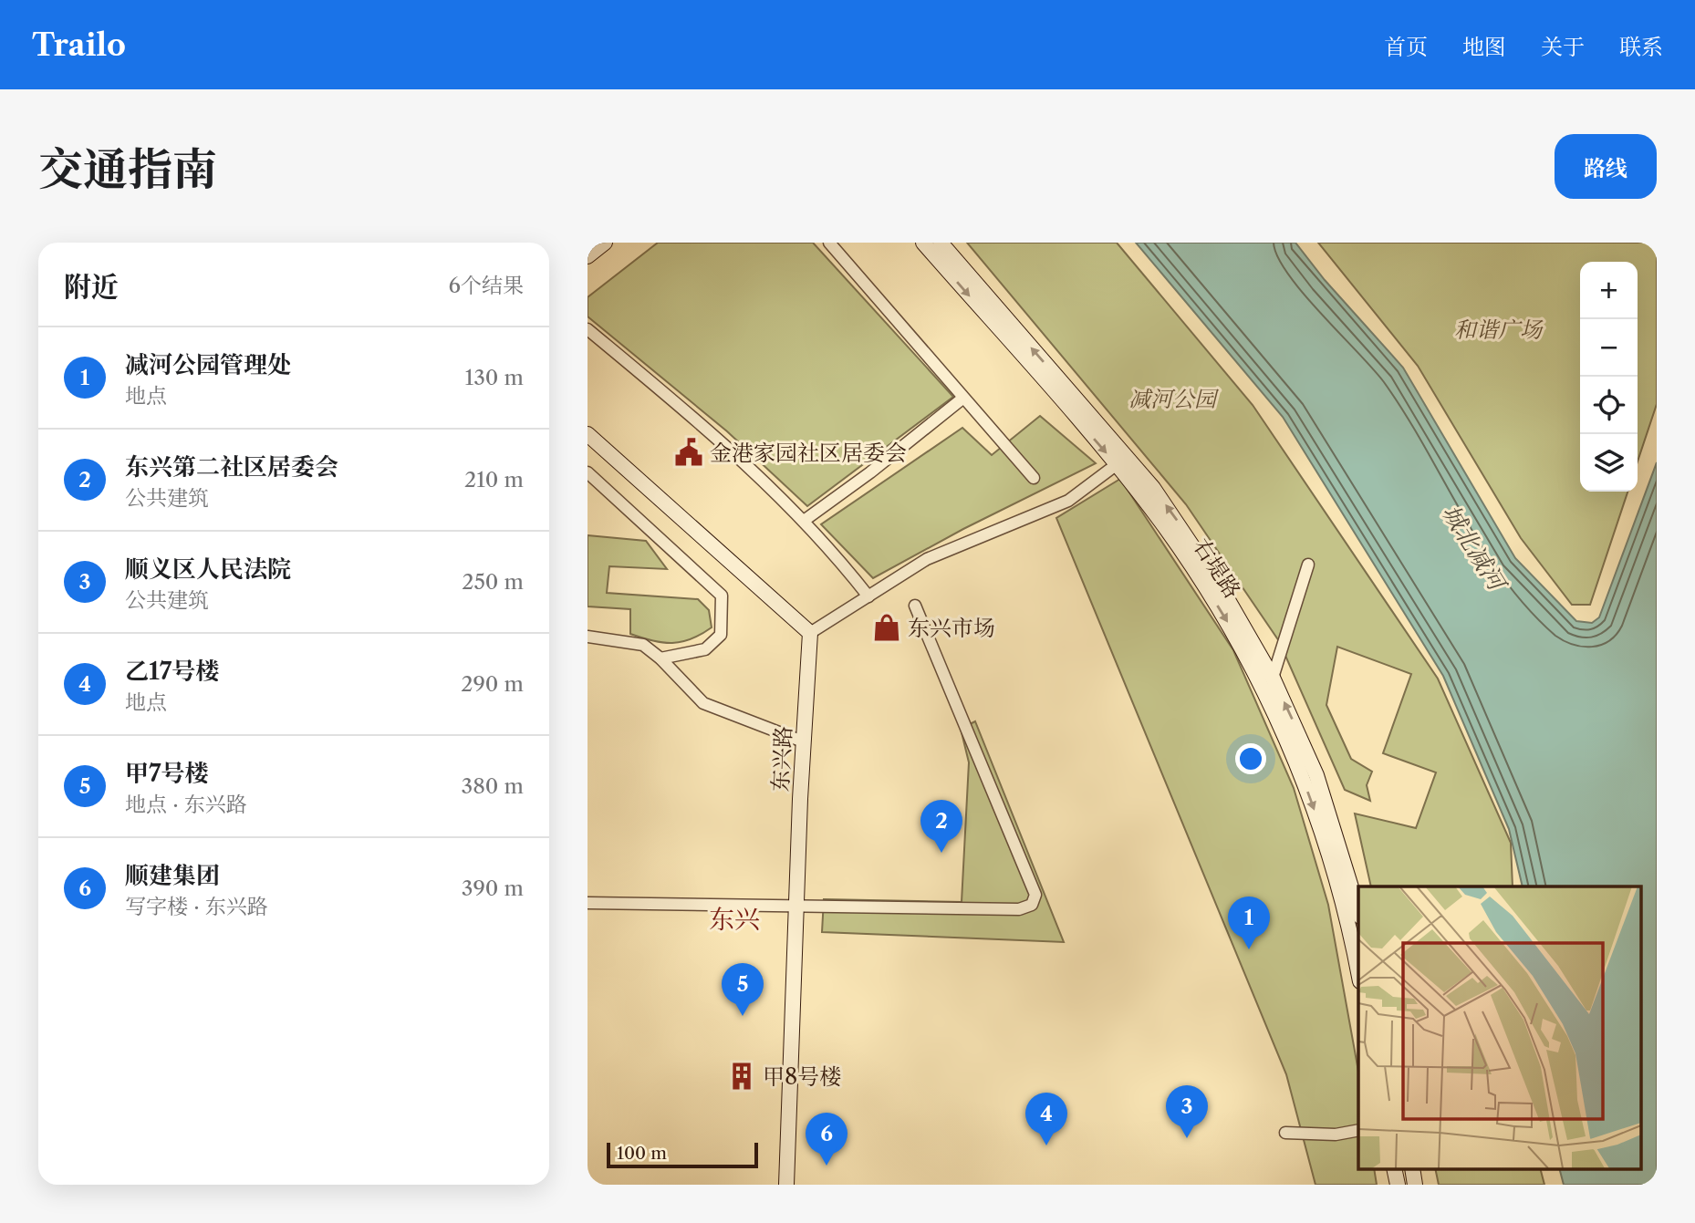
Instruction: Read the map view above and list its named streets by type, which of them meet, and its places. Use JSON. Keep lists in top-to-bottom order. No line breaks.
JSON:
{"streets":{"main road":["右堤路","东兴路"]},"districts":["东兴"],"water":["城北减河"],"parks":["和谐广场","减河公园"],"places":{"public building":["金港家园社区居委会"],"shop":["东兴市场"],"building":["甲8号楼"]},"scale_bar":"100 m","page":{"header":"Trailo","nav":["首页","地图","关于","联系"],"title":"交通指南","buttons":"路线","heading":["附近","6个结果"],"map_buttons":["+","−"],"list":[{"mark":"1","name":"减河公园管理处","note":"地点","value":"130 m"},{"mark":"2","name":"东兴第二社区居委会","note":"公共建筑","value":"210 m"},{"mark":"3","name":"顺义区人民法院","note":"公共建筑","value":"250 m"},{"mark":"4","name":"乙17号楼","note":"地点","value":"290 m"},{"mark":"5","name":"甲7号楼","note":"地点 · 东兴路","value":"380 m"},{"mark":"6","name":"顺建集团","note":"写字楼 · 东兴路","value":"390 m"}],"pins":["2","1","5","3","4","6"],"scale":"100 m"}}
